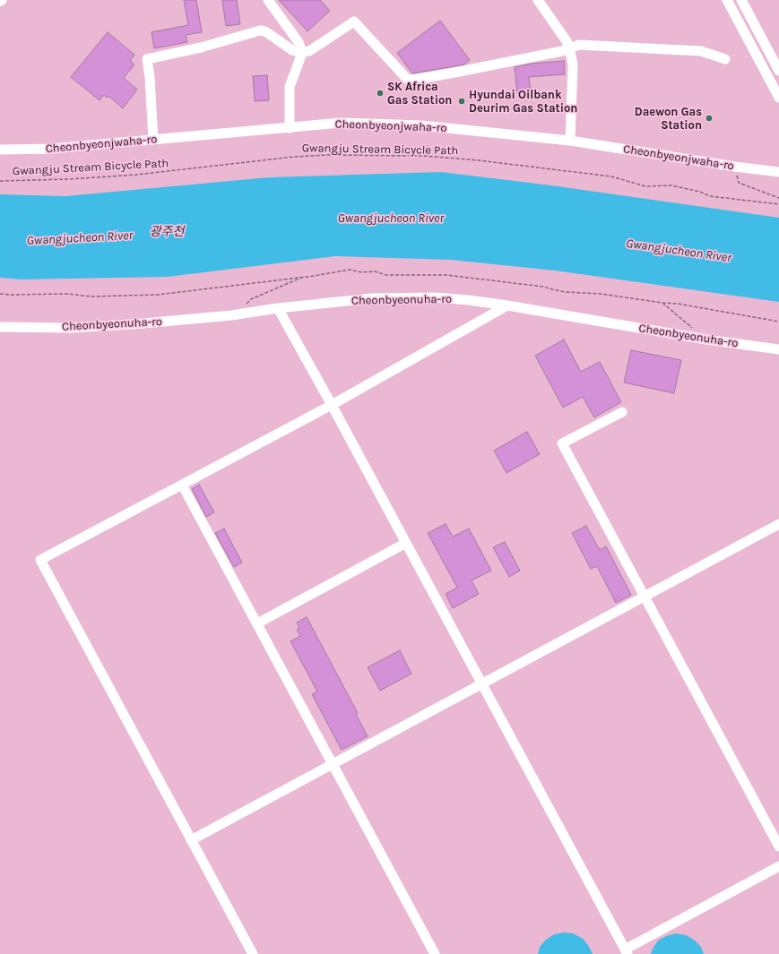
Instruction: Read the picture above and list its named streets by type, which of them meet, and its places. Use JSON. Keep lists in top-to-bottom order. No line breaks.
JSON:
{"streets":{"street":["Cheonbyeonjwaha-ro","Cheonbyeonuha-ro"],"path":["Gwangju Stream Bicycle Path"]},"water":["Gwangjucheon River","광주천"],"places":["SK Africa Gas Station","Hyundai Oilbank Deurim Gas Station","Daewon Gas Station"]}
